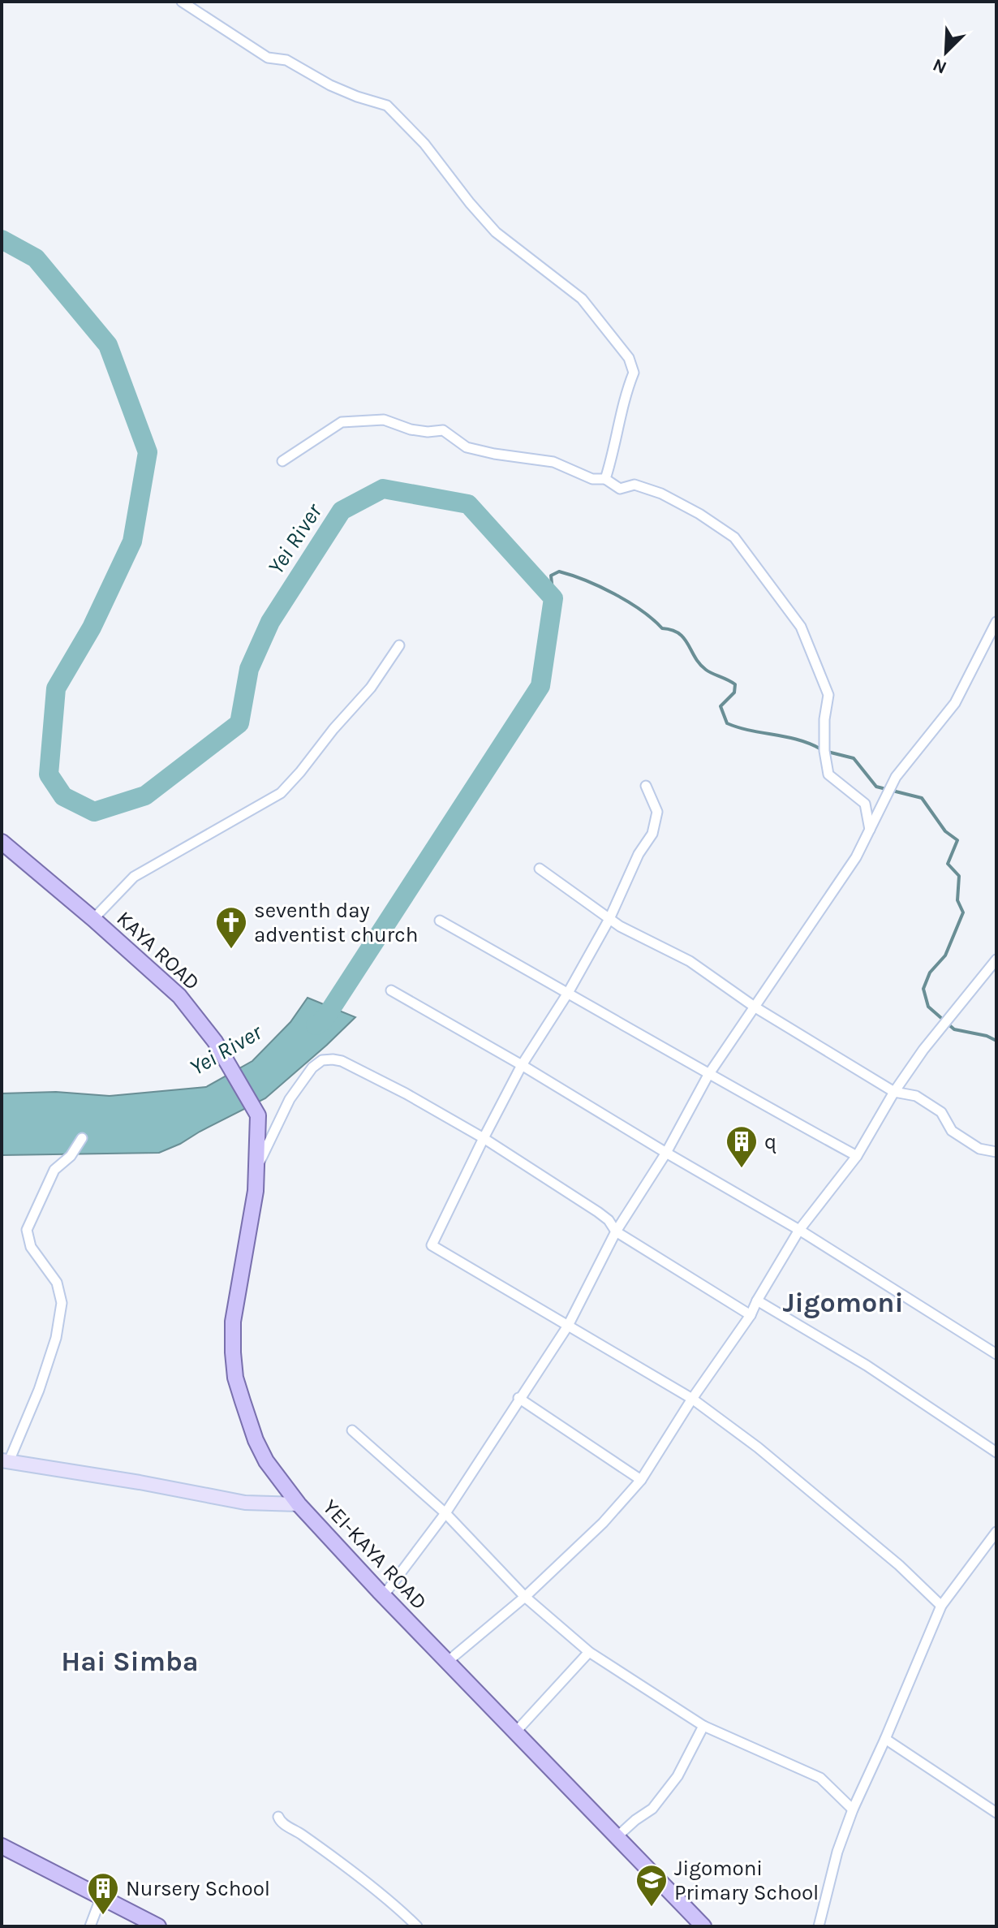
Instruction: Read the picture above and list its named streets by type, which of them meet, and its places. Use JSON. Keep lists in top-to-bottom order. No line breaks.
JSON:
{"streets":{"main road":["KAYA ROAD","YEI-KAYA ROAD"]},"crossings":[["KAYA ROAD","YEI-KAYA ROAD"]],"districts":["Jigomoni","Hai Simba"],"water":["Yei River"],"places":{"church":["seventh day adventist church"],"building":["q","Nursery School"],"school or university":["Jigomoni Primary School"]},"north":"bottom left"}
